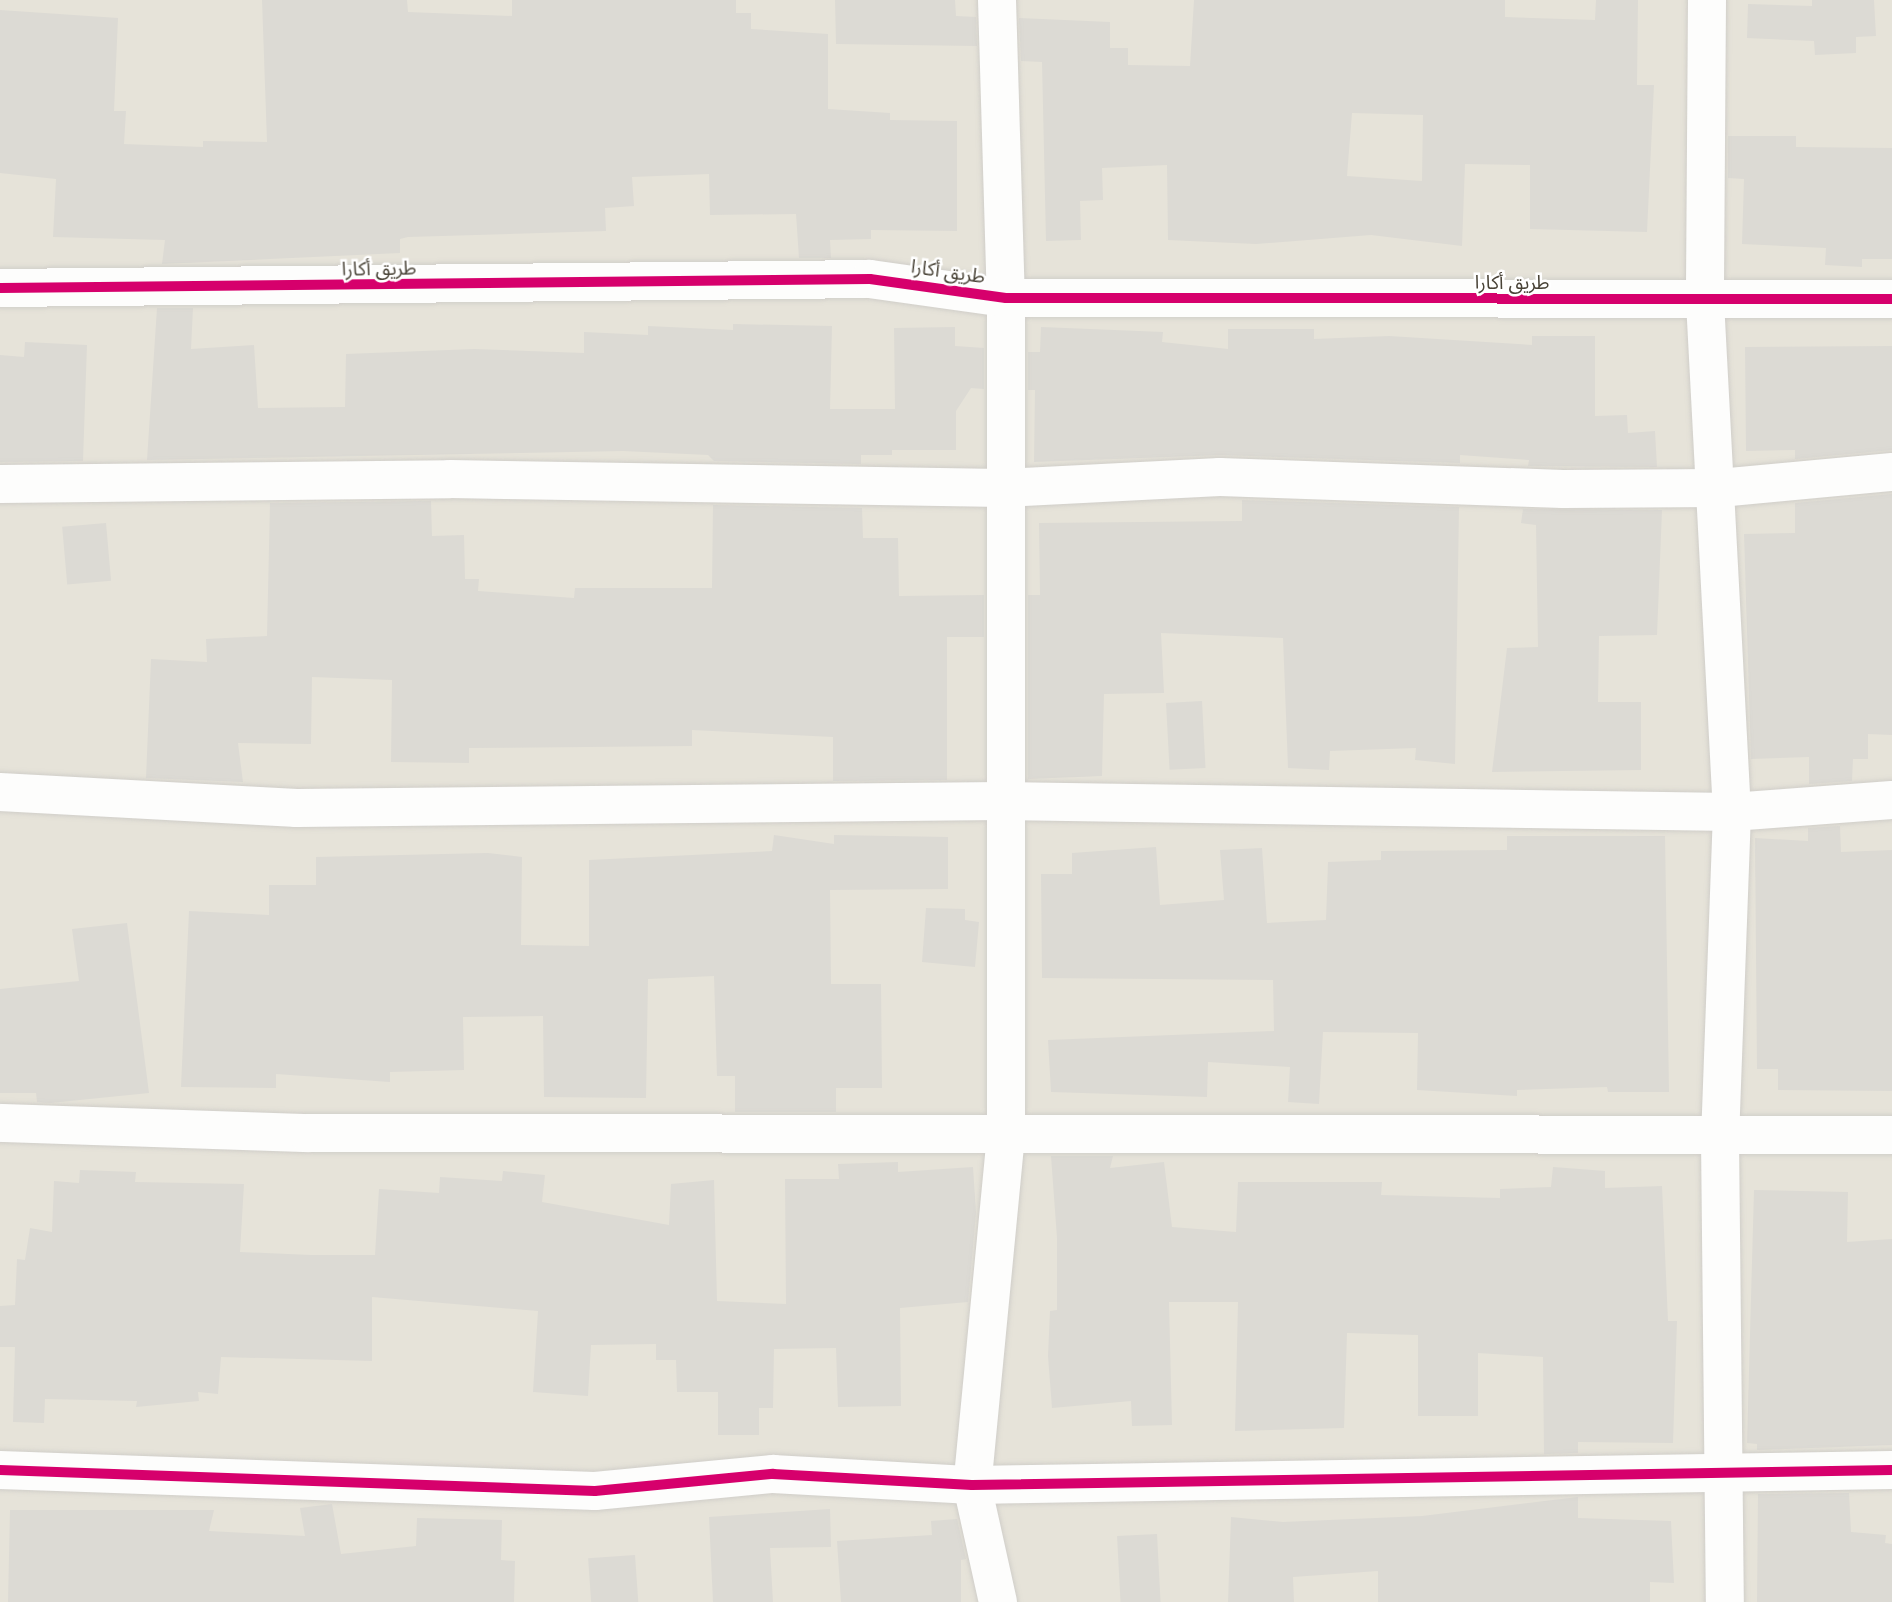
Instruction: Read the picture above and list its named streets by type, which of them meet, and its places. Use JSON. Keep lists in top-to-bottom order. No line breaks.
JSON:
{"streets":{"street":["طريق أكارا"]}}
